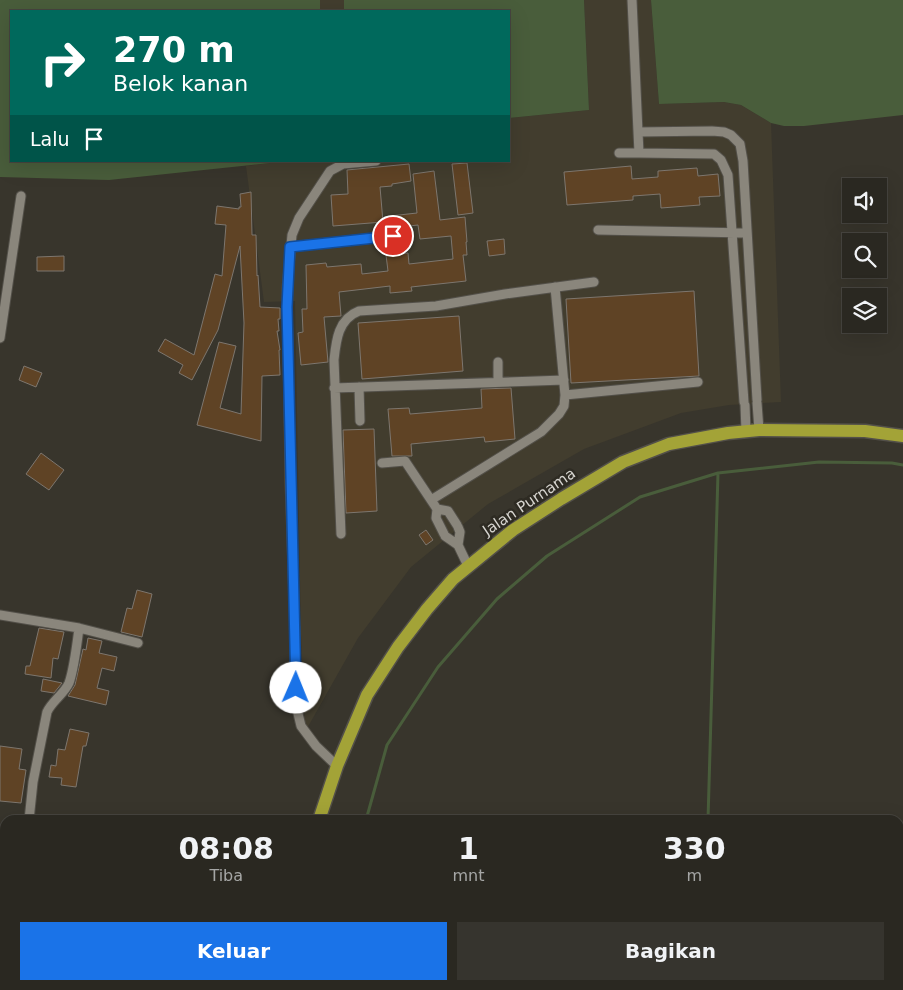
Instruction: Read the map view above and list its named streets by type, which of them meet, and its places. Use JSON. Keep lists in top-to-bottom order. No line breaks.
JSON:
{"streets":{"main road":["Jalan Purnama"]},"page":{"turn":["270 m","Belok kanan"],"then":"Lalu","eta":["08:08","Tiba","1","mnt","330","m"],"buttons":["Keluar","Bagikan"]}}
